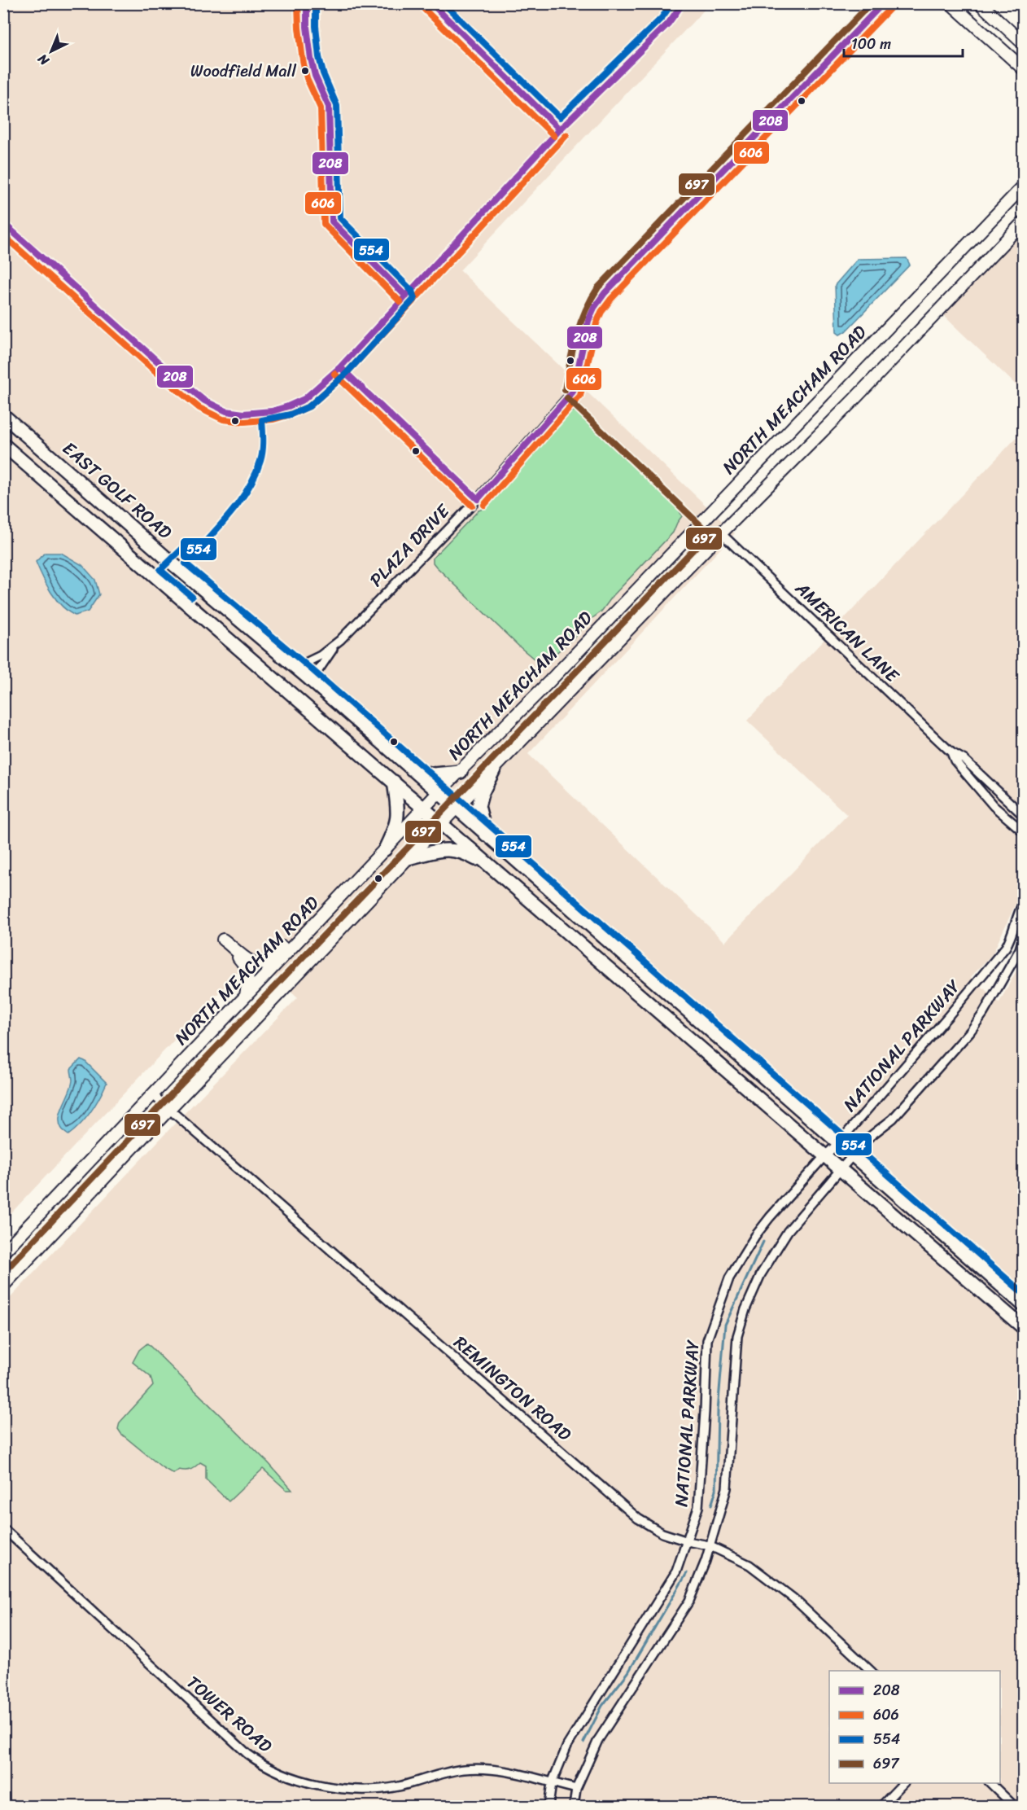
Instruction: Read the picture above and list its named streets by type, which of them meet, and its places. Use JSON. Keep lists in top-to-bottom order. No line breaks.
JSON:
{"streets":{"main road":["NORTH MEACHAM ROAD","EAST GOLF ROAD"],"street":["PLAZA DRIVE","AMERICAN LANE","NATIONAL PARKWAY","REMINGTON ROAD","TOWER ROAD"]},"crossings":[["NORTH MEACHAM ROAD","EAST GOLF ROAD"],["NORTH MEACHAM ROAD","REMINGTON ROAD"],["EAST GOLF ROAD","PLAZA DRIVE"],["EAST GOLF ROAD","NATIONAL PARKWAY"],["NATIONAL PARKWAY","REMINGTON ROAD"],["NATIONAL PARKWAY","TOWER ROAD"]],"places":["Woodfield Mall"],"lines":["transit line 208","transit line 606","transit line 554","transit line 697"],"legend":["208","606","554","697"],"scale_bar":"100 m","north":"bottom left"}
